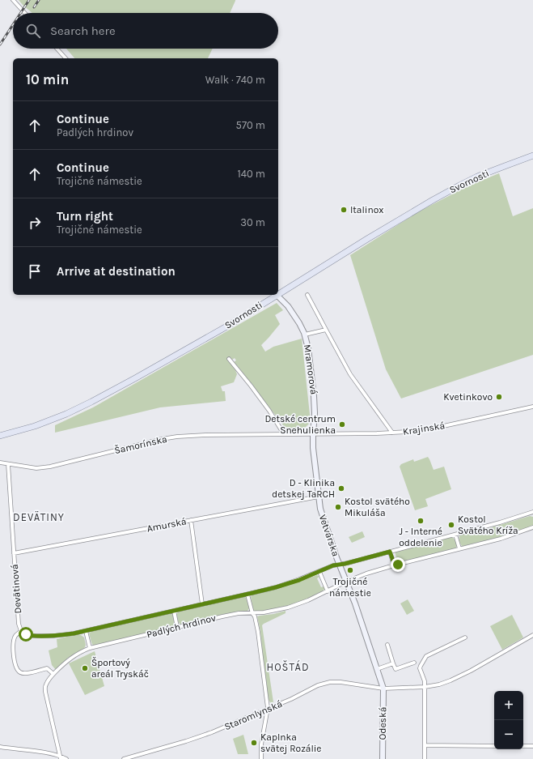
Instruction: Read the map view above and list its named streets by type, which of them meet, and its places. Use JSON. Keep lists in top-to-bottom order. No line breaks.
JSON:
{"streets":{"main road":["Svornosti"],"street":["Mramorová","Krajinská","Šamorínska","Amurská","Vetvárska","Devätinová","Padlých hrdinov","Staromlynská","Odeská"]},"crossings":[["Mramorová","Krajinská"],["Mramorová","Šamorínska"],["Mramorová","Vetvárska"],["Krajinská","Šamorínska"],["Krajinská","Vetvárska"],["Šamorínska","Vetvárska"],["Šamorínska","Devätinová"],["Amurská","Vetvárska"],["Amurská","Devätinová"],["Vetvárska","Staromlynská"],["Vetvárska","Odeská"],["Devätinová","Padlých hrdinov"],["Staromlynská","Odeská"]],"districts":["DEVÄTINY","HOŠTÁD"],"places":["Italinox","Kvetinkovo","Detské centrum Snehulienka","D - Klinika detskej TaRCH","Kostol svätého Mikuláša","J - Interné oddelenie","Kostol Svätého Kríža","Trojičné námestie","Športový areál Tryskáč","Kaplnka svätej Rozálie"],"page":{"search":"Search here","heading":["10 min","Walk · 740 m"],"list":[["Continue","Padlých hrdinov","570 m"],["Continue","Trojičné námestie","140 m"],["Turn right","Trojičné námestie","30 m"],"Arrive at destination"],"map_buttons":["+","−"]}}
